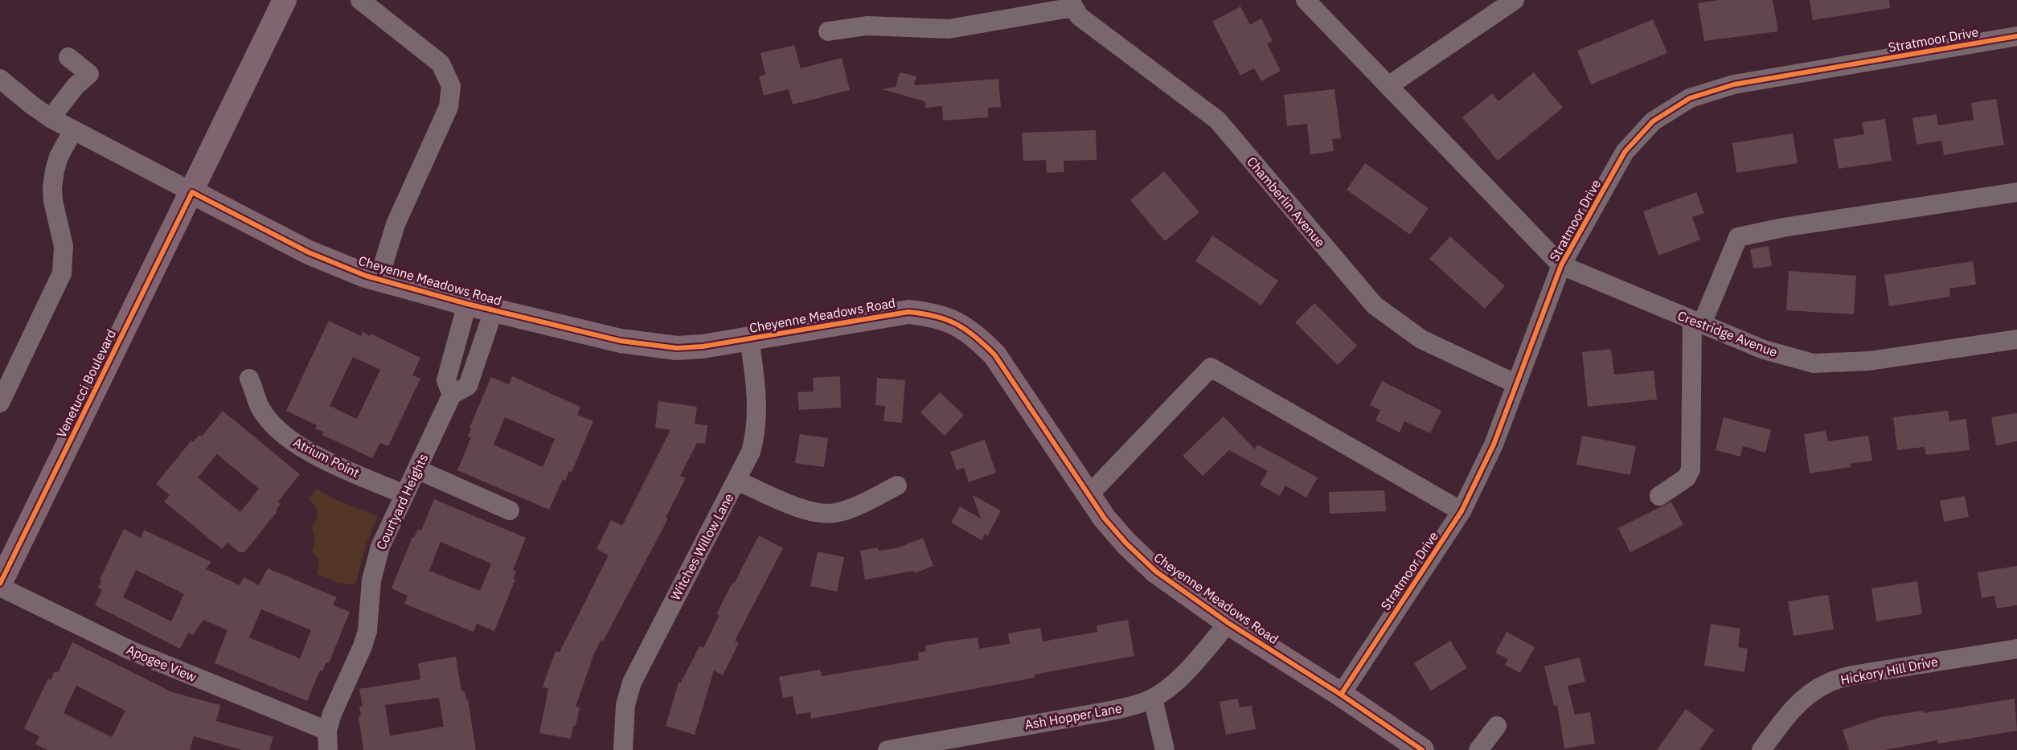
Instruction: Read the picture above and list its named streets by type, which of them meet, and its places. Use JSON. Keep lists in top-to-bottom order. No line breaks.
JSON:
{"streets":{"main road":["Cheyenne Meadows Road","Venetucci Boulevard"],"street":["Stratmoor Drive","Chamberlin Avenue","Crestridge Avenue","Atrium Point","Courtyard Heights","Witches Willow Lane","Apogee View","Hickory Hill Drive","Ash Hopper Lane"]},"crossings":[["Stratmoor Drive","Chamberlin Avenue"],["Stratmoor Drive","Cheyenne Meadows Road"],["Stratmoor Drive","Crestridge Avenue"],["Cheyenne Meadows Road","Venetucci Boulevard"],["Cheyenne Meadows Road","Courtyard Heights"],["Cheyenne Meadows Road","Witches Willow Lane"],["Cheyenne Meadows Road","Ash Hopper Lane"],["Venetucci Boulevard","Apogee View"],["Atrium Point","Courtyard Heights"],["Courtyard Heights","Apogee View"]]}
